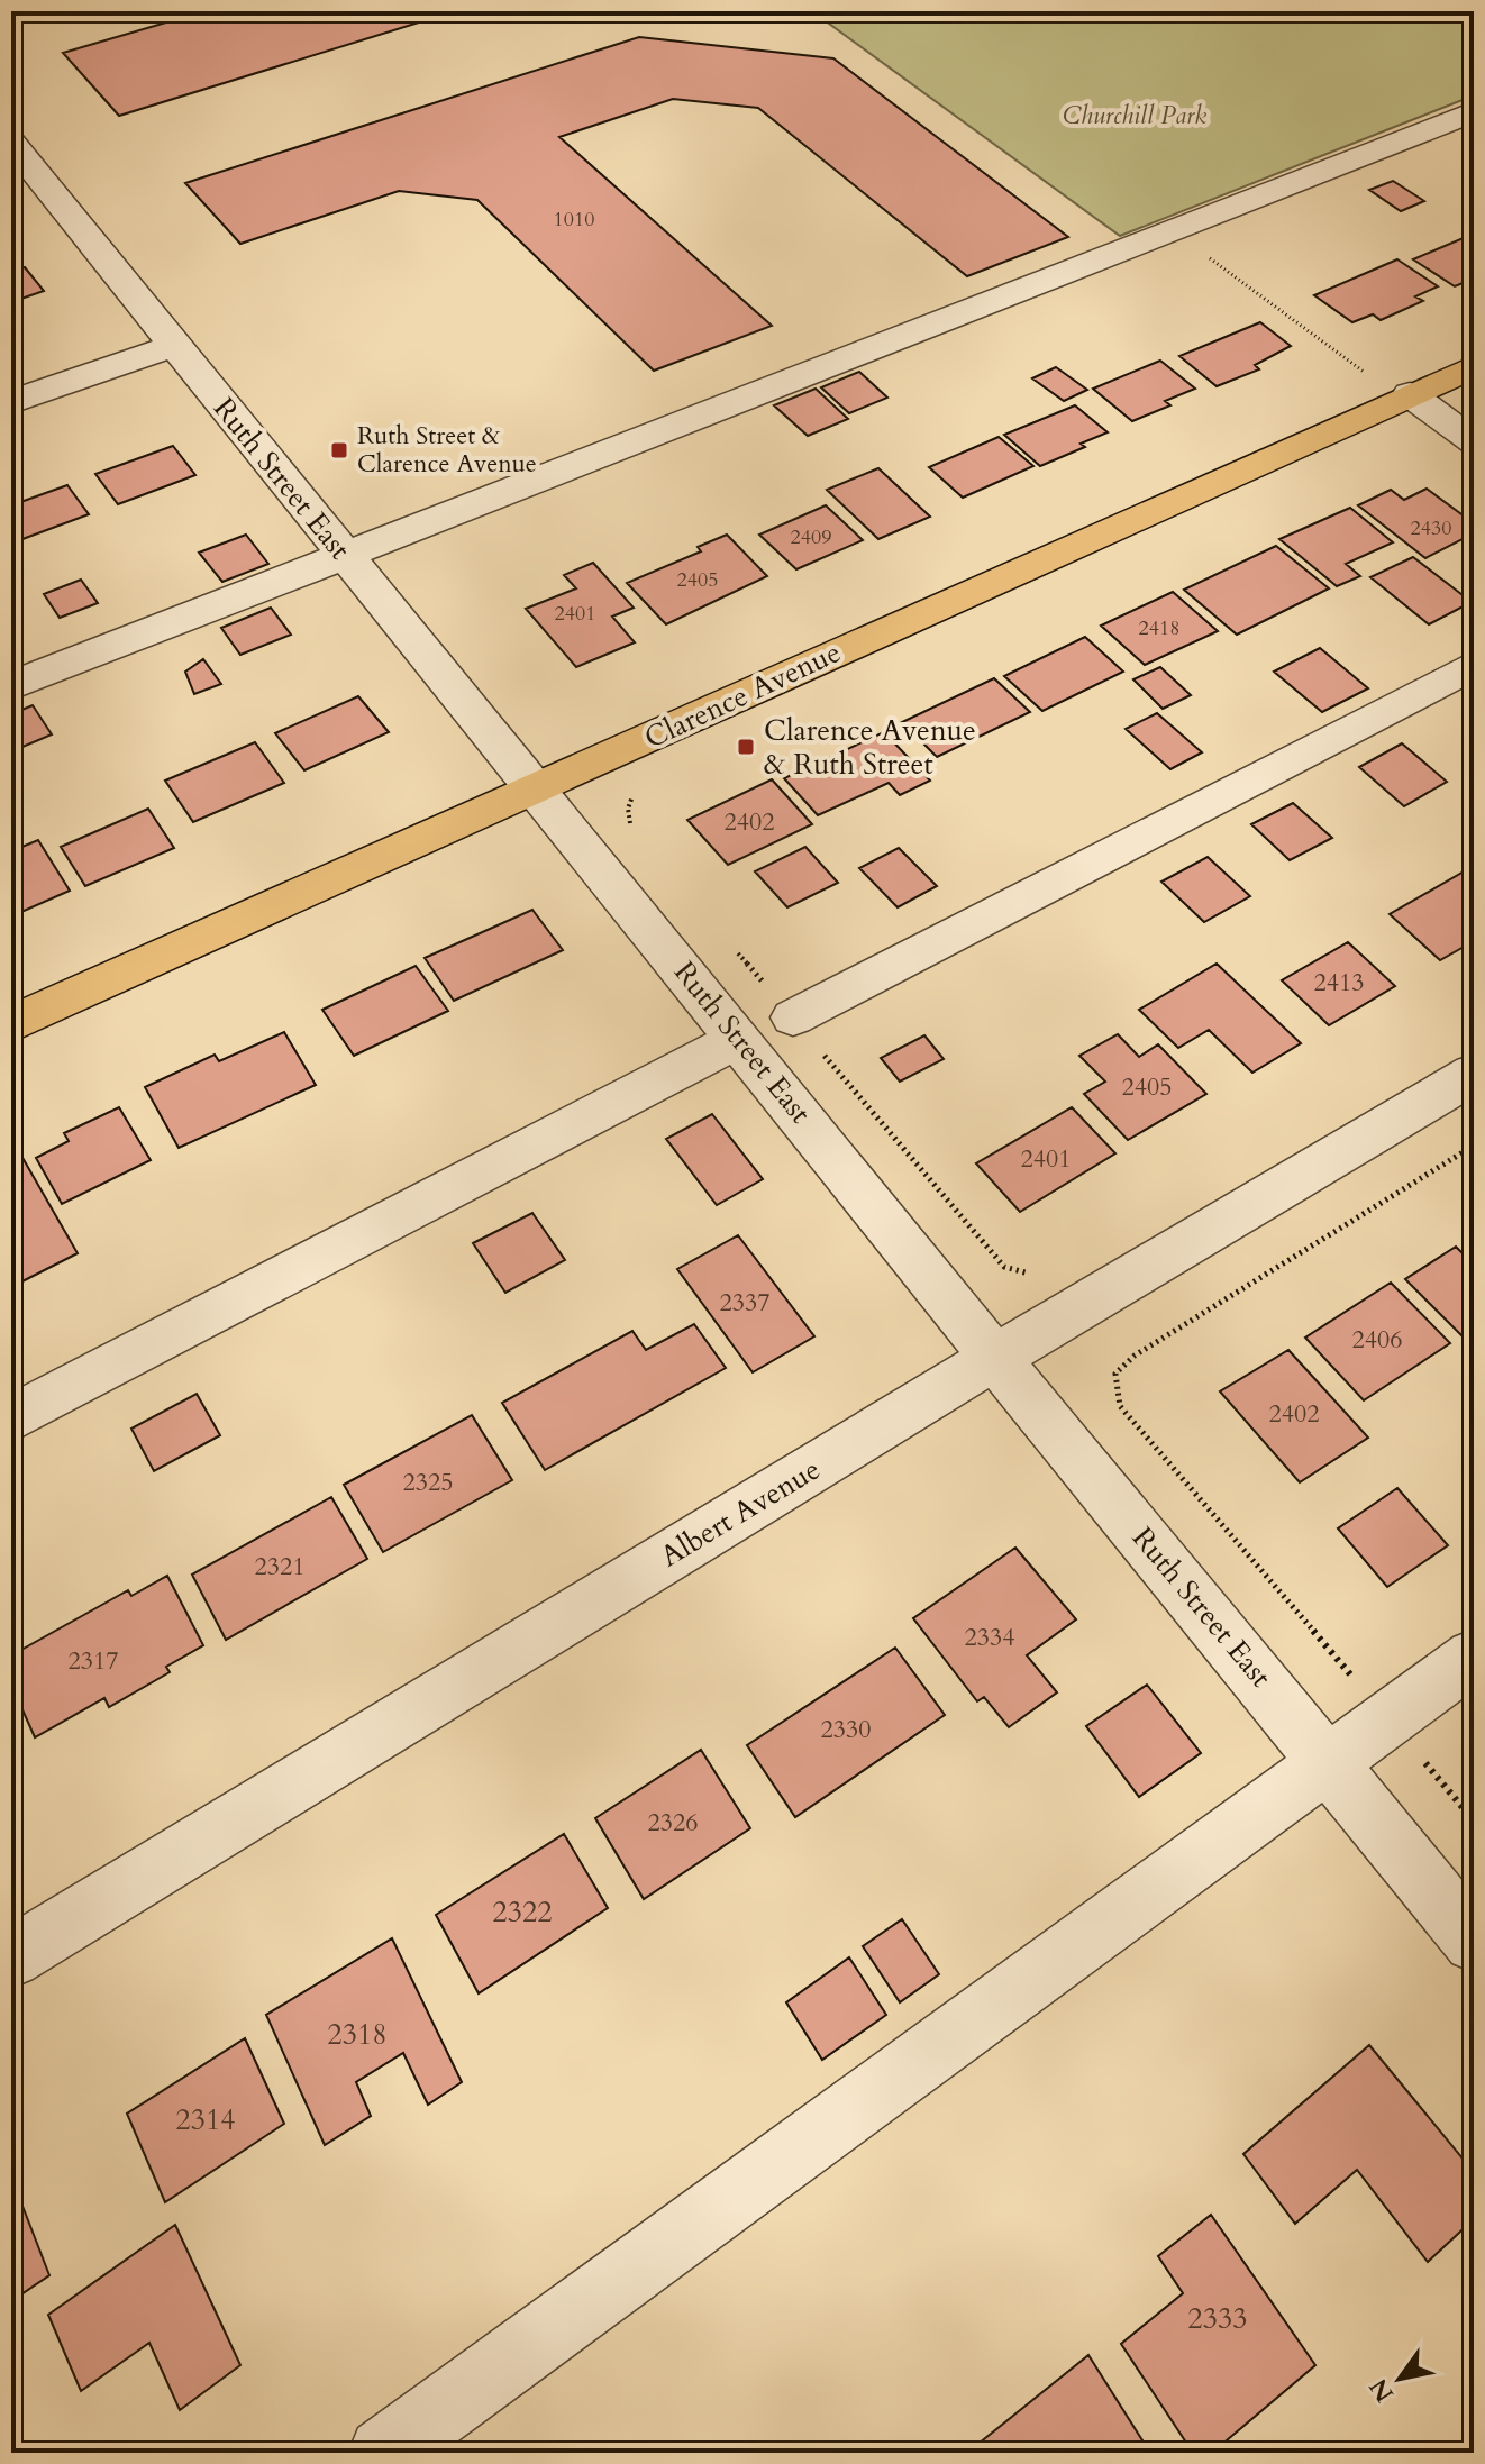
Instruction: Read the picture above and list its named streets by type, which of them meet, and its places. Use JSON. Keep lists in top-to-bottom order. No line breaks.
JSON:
{"streets":{"main road":["Clarence Avenue"],"street":["Ruth Street East","Albert Avenue"]},"crossings":[["Ruth Street East","Clarence Avenue"],["Ruth Street East","Albert Avenue"]],"parks":["Churchill Park"],"places":{"transit":["Ruth Street & Clarence Avenue","Clarence Avenue & Ruth Street"]},"house_numbers":["1010","2430","2409","2405","2401","2418","2402","2413","2405","2401","2337","2406","2402","2325","2321","2334","2317","2330","2326","2322","2318","2314","2333"],"north":"bottom left"}
